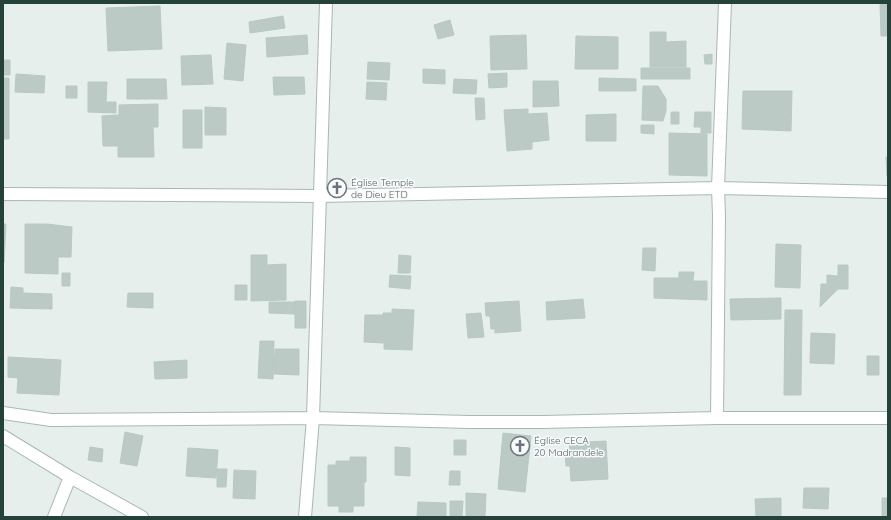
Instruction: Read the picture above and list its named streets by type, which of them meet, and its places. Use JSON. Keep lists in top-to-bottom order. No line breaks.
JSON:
{"places":{"church":["Église Temple de Dieu ETD","Église CECA 20 Madrandele"]}}
